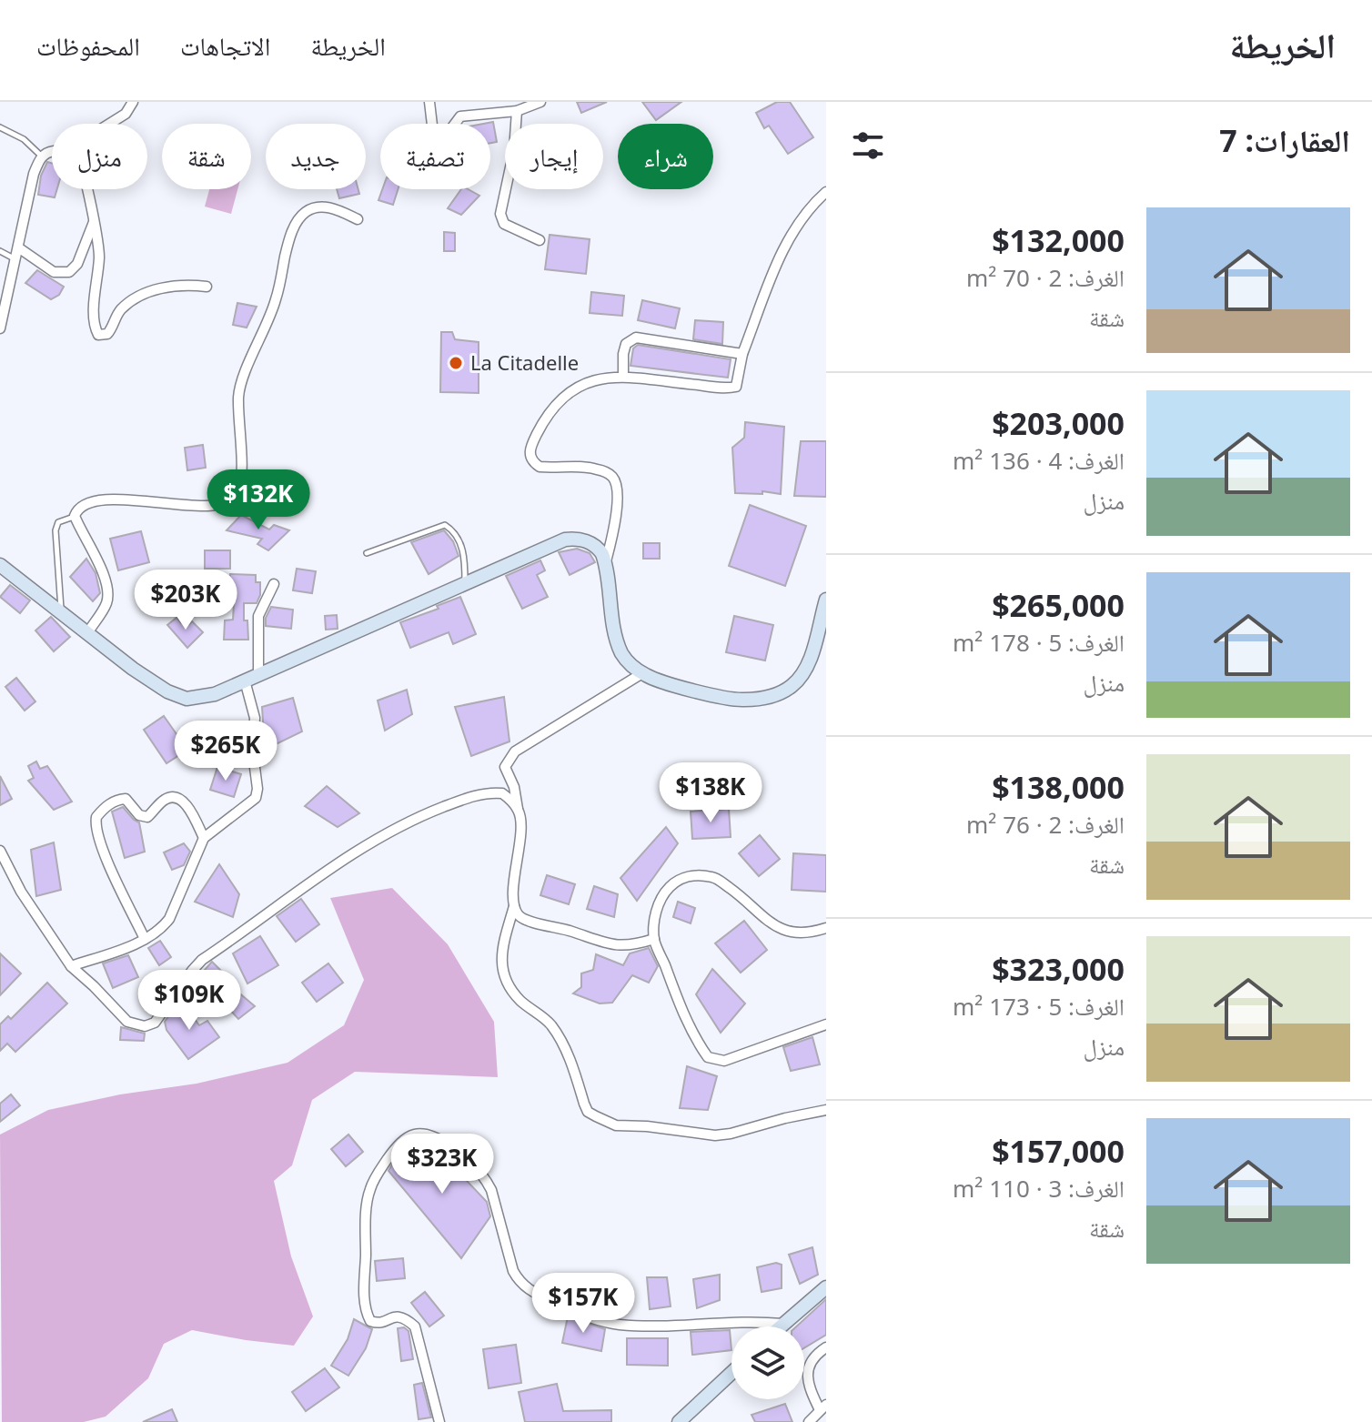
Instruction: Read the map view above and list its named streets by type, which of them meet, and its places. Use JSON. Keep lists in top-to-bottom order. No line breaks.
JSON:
{"places":["La Citadelle"],"page":{"header":"الخريطة","nav":["الخريطة","الاتجاهات","المحفوظات"],"heading":"العقارات: 7","chip":["شراء","إيجار","تصفية","جديد","شقة","منزل"],"list":[{"name":"$132,000","note":"الغرف: 2 · 70 m² · شقة"},{"name":"$203,000","note":"الغرف: 4 · 136 m² · منزل"},{"name":"$265,000","note":"الغرف: 5 · 178 m² · منزل"},{"name":"$138,000","note":"الغرف: 2 · 76 m² · شقة"},{"name":"$323,000","note":"الغرف: 5 · 173 m² · منزل"},{"name":"$157,000","note":"الغرف: 3 · 110 m² · شقة"}],"price":["$132K","$203K","$265K","$138K","$109K","$323K","$157K"]}}
